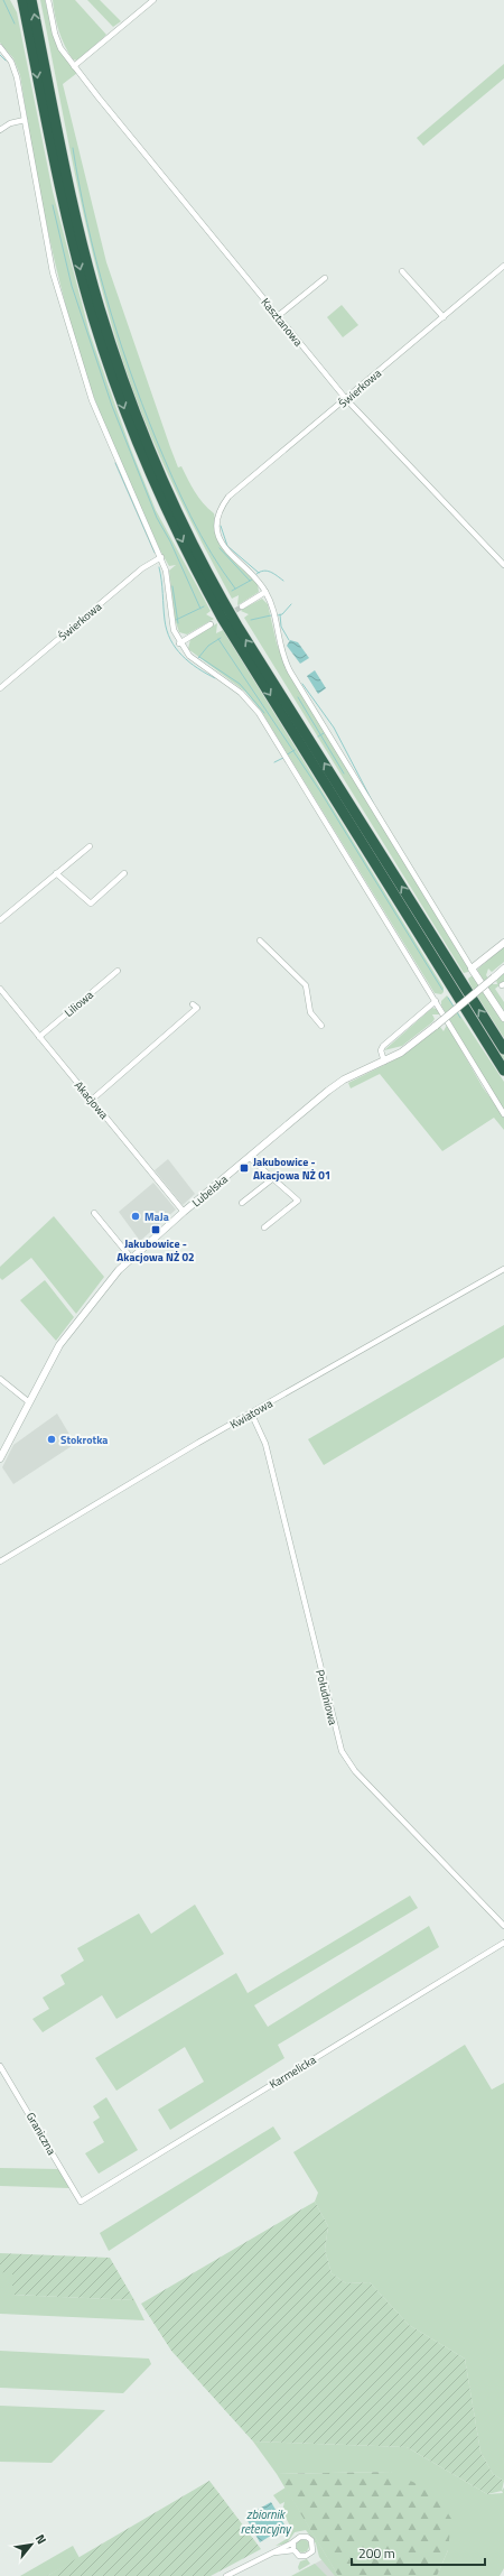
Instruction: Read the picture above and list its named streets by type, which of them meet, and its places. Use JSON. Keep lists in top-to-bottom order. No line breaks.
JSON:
{"streets":{"street":["Kasztanowa","Świerkowa","Liliowa","Akacjowa","Lubelska","Kwiatowa","Południowa","Karmelicka","Graniczna"]},"crossings":[["Kasztanowa","Świerkowa"],["Liliowa","Akacjowa"],["Akacjowa","Lubelska"],["Kwiatowa","Południowa"],["Karmelicka","Graniczna"]],"water":["zbiornik retencyjny"],"places":{"transit":["Jakubowice - Akacjowa NŻ 01","Jakubowice - Akacjowa NŻ 02"],"other":["MaJa","Stokrotka"]},"scale_bar":"200 m","north":"top right"}
